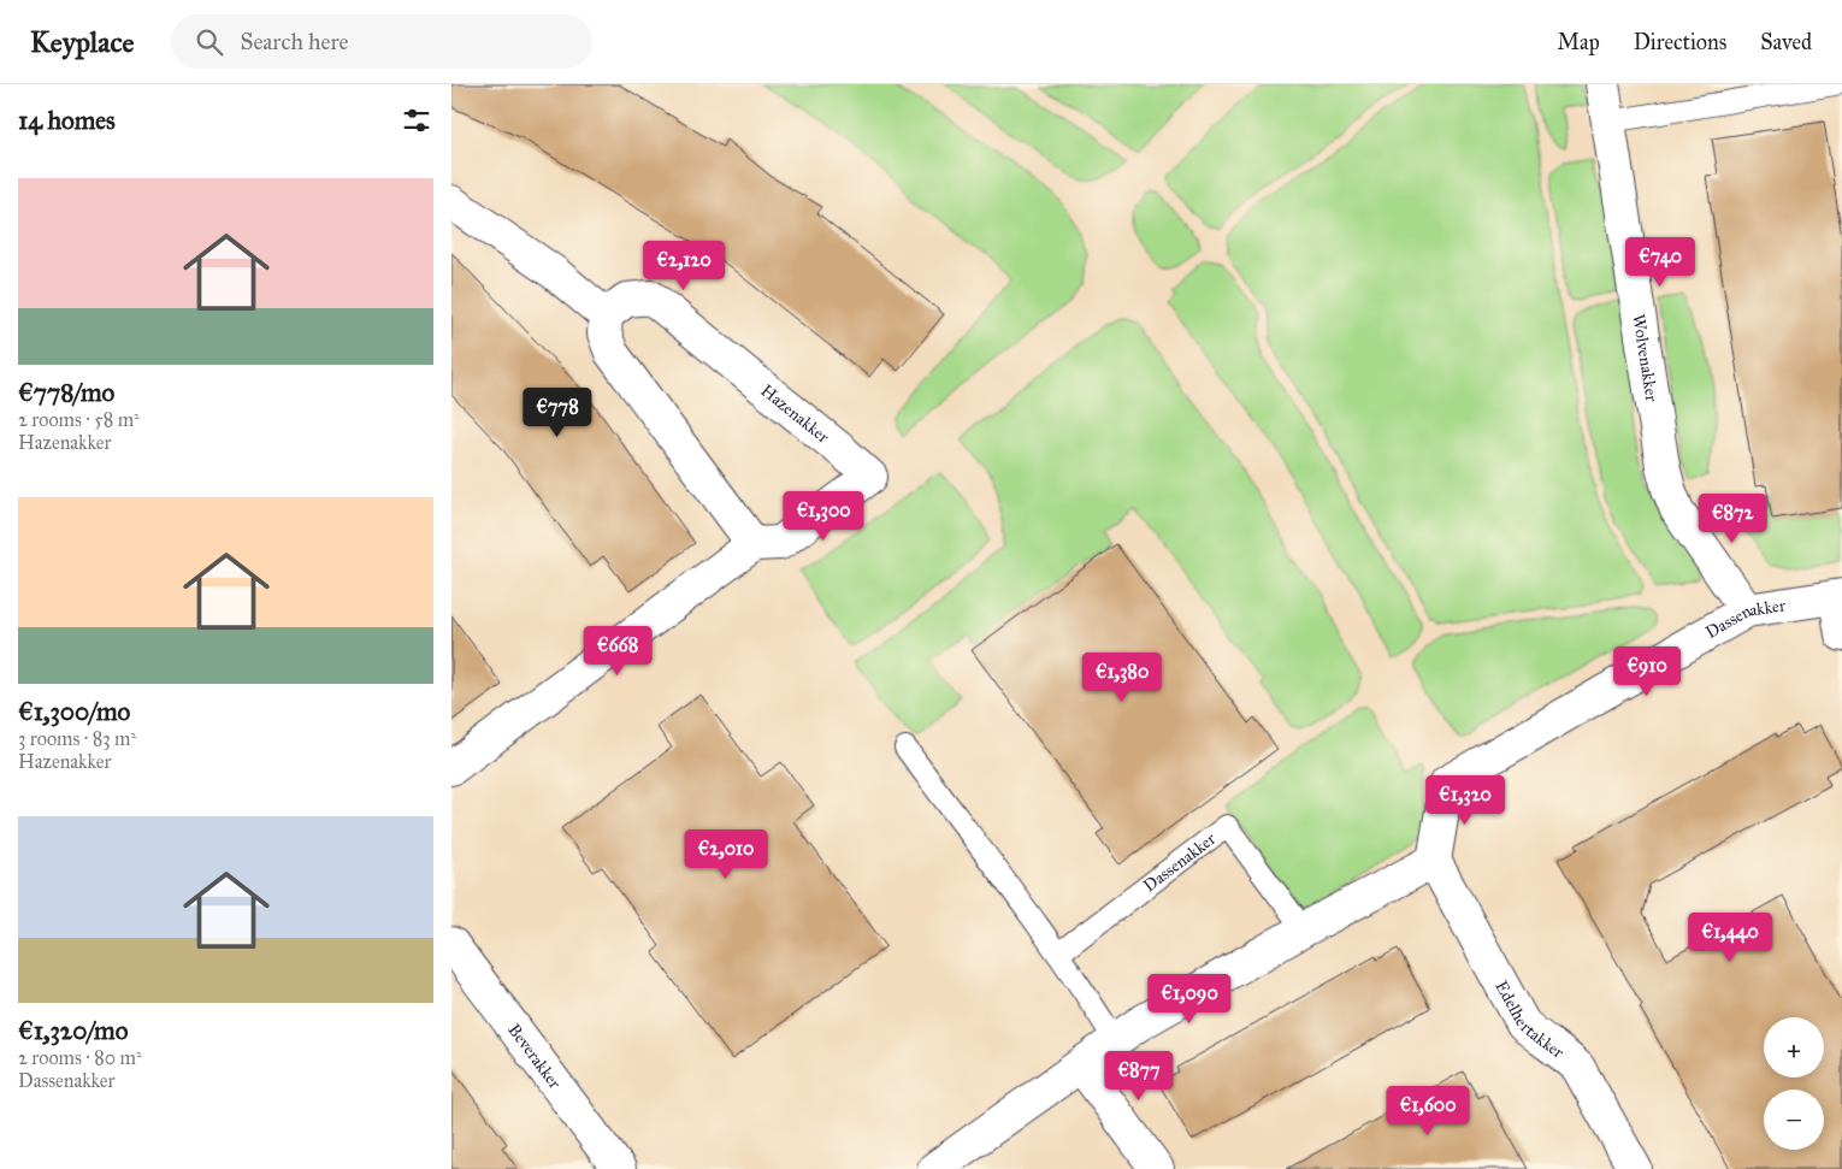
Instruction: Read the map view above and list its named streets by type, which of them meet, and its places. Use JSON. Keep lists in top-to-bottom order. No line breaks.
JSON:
{"streets":{"street":["Wolvenakker","Hazenakker","Dassenakker","Edelhertakker","Beverakker"]},"crossings":[["Wolvenakker","Dassenakker"],["Dassenakker","Edelhertakker"]],"page":{"header":"Keyplace","search":"Search here","nav":["Map","Directions","Saved"],"heading":"14 homes","list":[{"name":"€778/mo","note":"2 rooms · 58 m² · Hazenakker"},{"name":"€1,300/mo","note":"3 rooms · 83 m² · Hazenakker"},{"name":"€1,320/mo","note":"2 rooms · 80 m² · Dassenakker"}],"price":["€740","€2,120","€778","€1,300","€872","€668","€910","€1,380","€1,320","€2,010","€1,440","€1,090","€877","€1,600"],"map_buttons":["+","−"]}}
